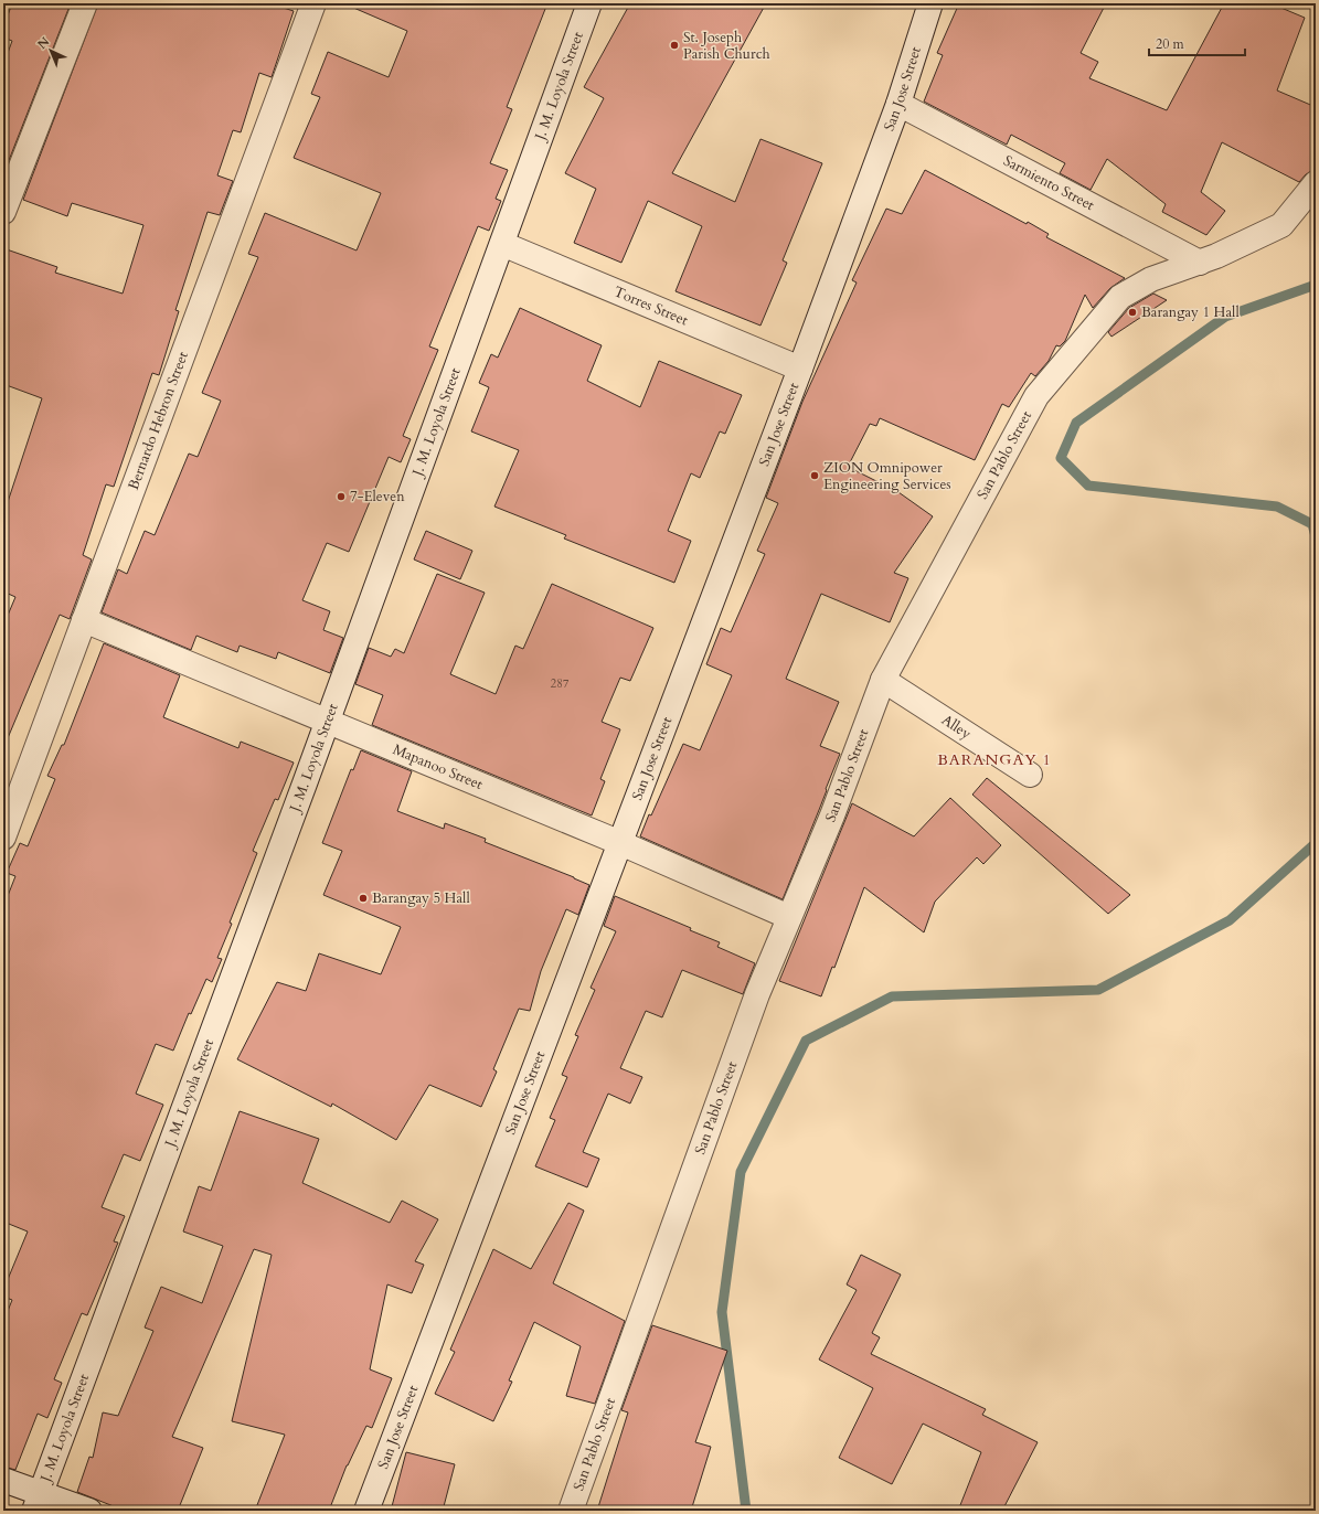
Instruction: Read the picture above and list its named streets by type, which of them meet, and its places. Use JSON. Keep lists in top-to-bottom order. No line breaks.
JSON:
{"streets":{"street":["J. M. Loyola Street","San Jose Street","Sarmiento Street","Torres Street","Bernardo Hebron Street","San Pablo Street","Alley","Mapanoo Street"]},"crossings":[["J. M. Loyola Street","Torres Street"],["J. M. Loyola Street","Mapanoo Street"],["San Jose Street","Sarmiento Street"],["San Jose Street","Torres Street"],["San Jose Street","Mapanoo Street"],["Sarmiento Street","San Pablo Street"],["Bernardo Hebron Street","Mapanoo Street"],["San Pablo Street","Alley"],["San Pablo Street","Mapanoo Street"]],"districts":["BARANGAY 1"],"places":["St. Joseph Parish Church","Barangay 1 Hall","ZION Omnipower Engineering Services","7-Eleven","Barangay 5 Hall"],"house_numbers":["287"],"scale_bar":"20 m","north":"top left"}
